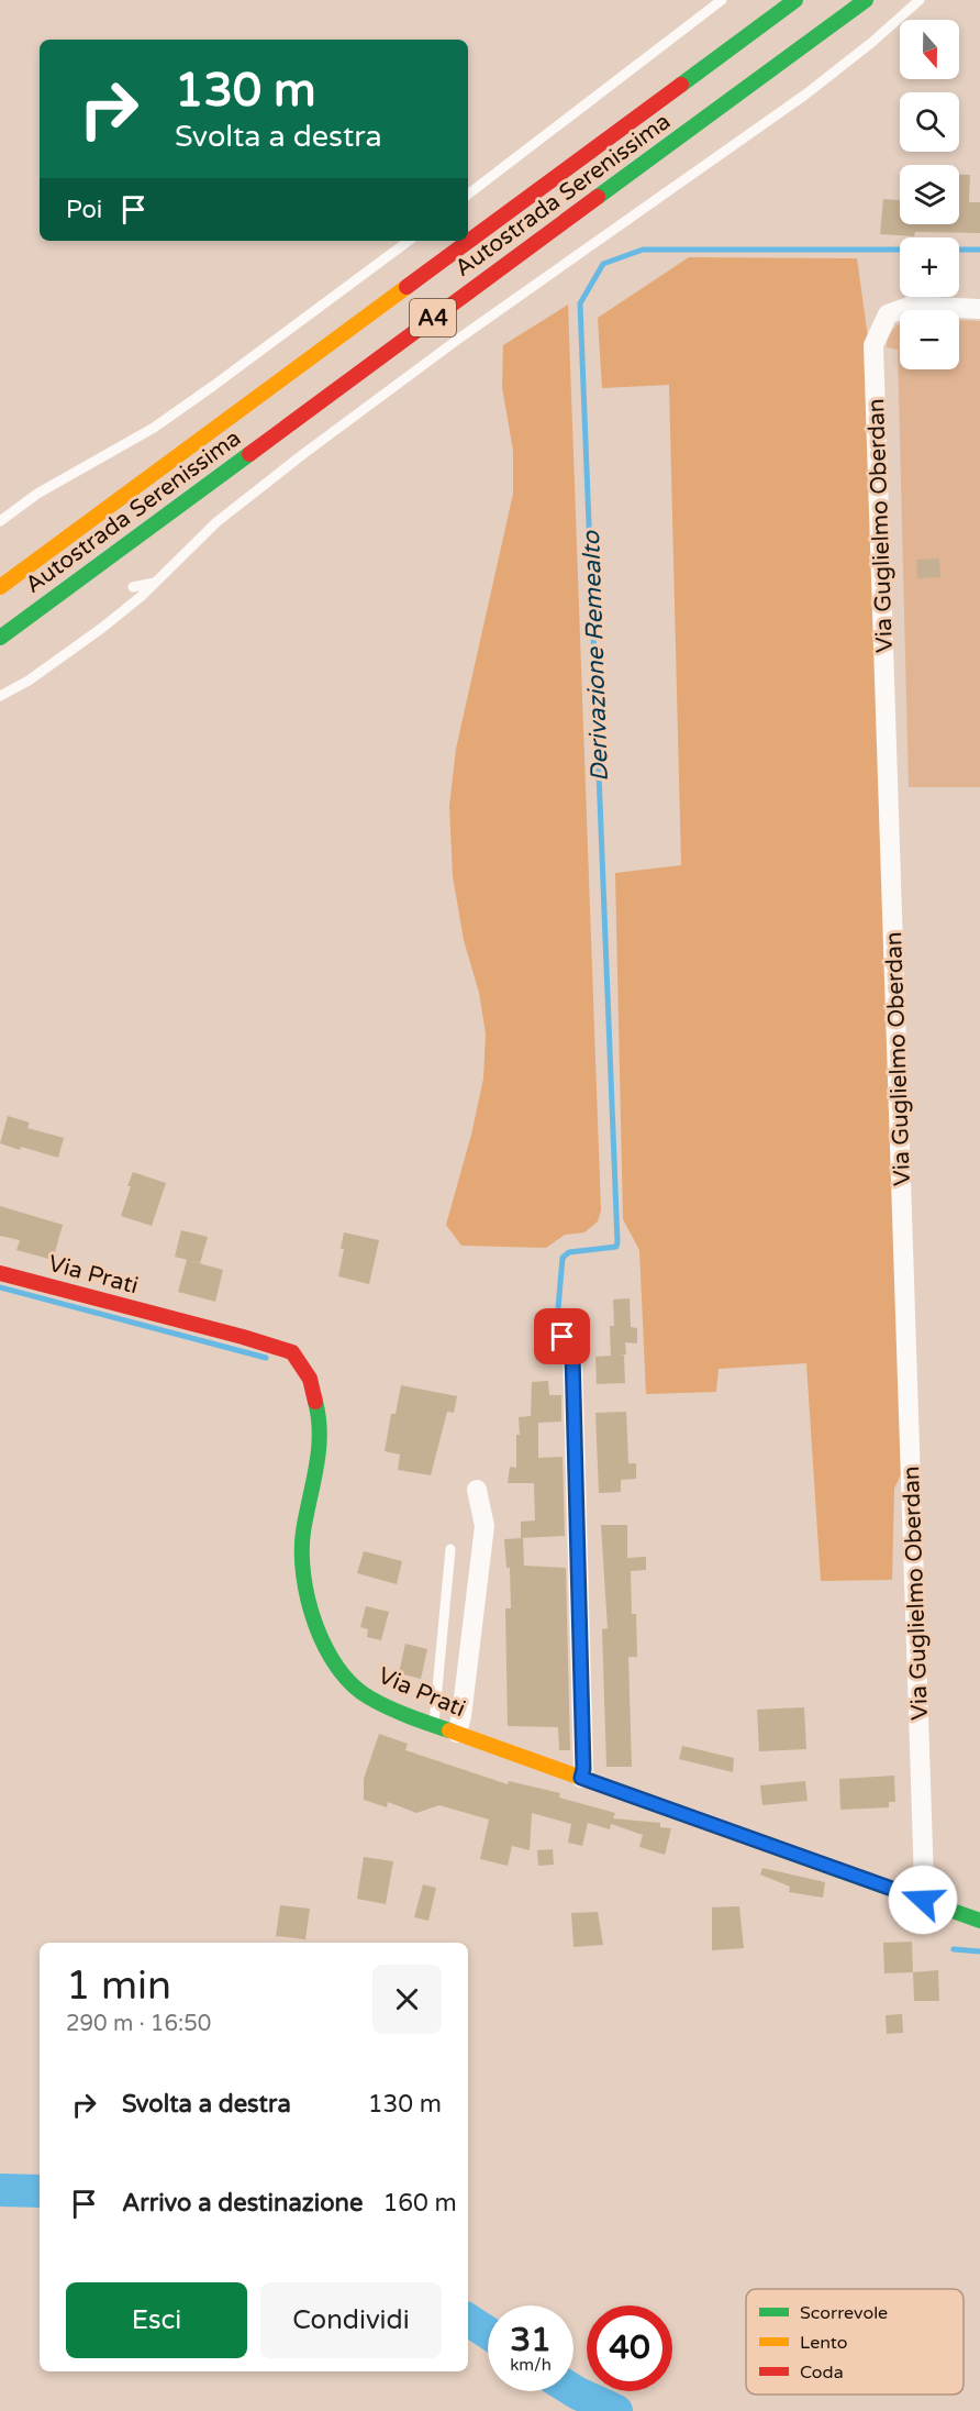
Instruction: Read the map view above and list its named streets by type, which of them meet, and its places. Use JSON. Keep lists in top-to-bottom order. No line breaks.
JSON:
{"streets":{"main road":["Autostrada Serenissima","A4","Via Prati"],"street":["Via Guglielmo Oberdan"]},"crossings":[["Via Guglielmo Oberdan","Via Prati"]],"water":["Derivazione Remealto"],"legend":["Scorrevole","Lento","Coda"],"north":"bottom","page":{"map_buttons":["+","−"],"turn":["130 m","Svolta a destra"],"then":"Poi","heading":["1 min","290 m · 16:50"],"list":[{"name":"Svolta a destra","value":"130 m"},{"name":"Arrivo a destinazione","value":"160 m"}],"buttons":["Esci","Condividi"],"speed":"31 km/h","limit":"40"}}
